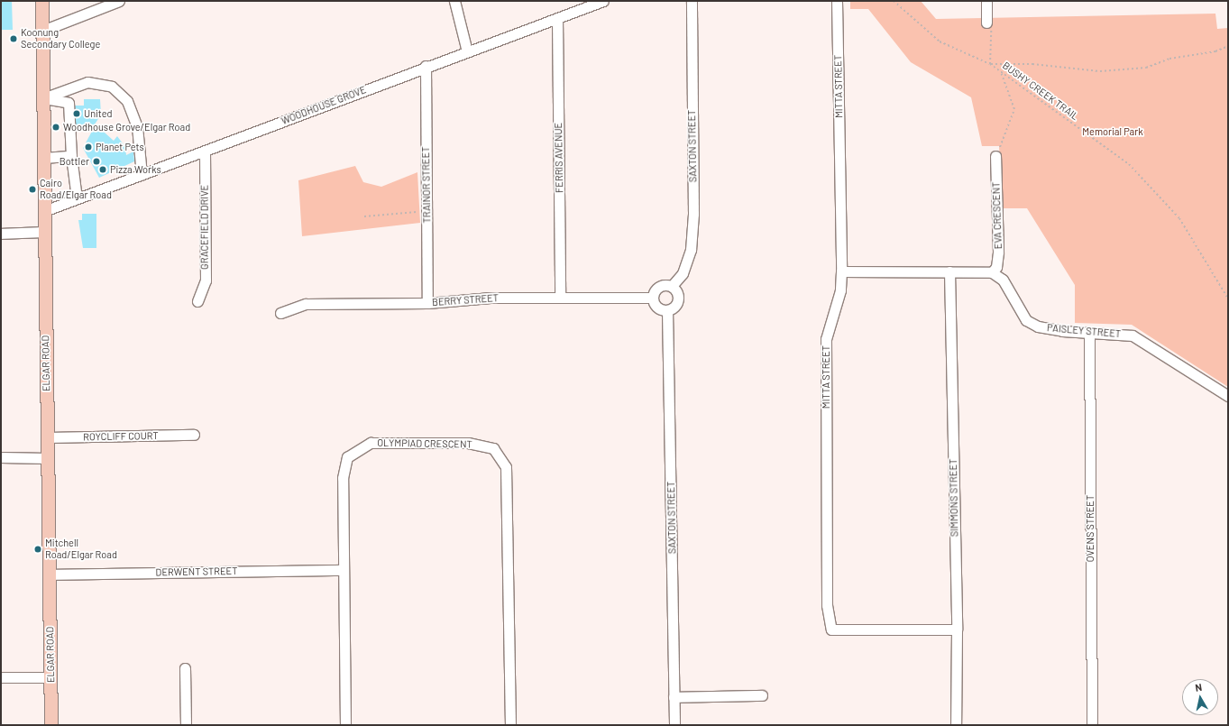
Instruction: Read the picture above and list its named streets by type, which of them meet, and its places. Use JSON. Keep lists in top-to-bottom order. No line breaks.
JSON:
{"streets":{"main road":["ELGAR ROAD"],"street":["MITTA STREET","WOODHOUSE GROVE","SAXTON STREET","FERRIS AVENUE","TRAINOR STREET","EVA CRESCENT","GRACEFIELD DRIVE","BERRY STREET","PAISLEY STREET","ROYCLIFF COURT","OLYMPIAD CRESCENT","SIMMONS STREET","OVENS STREET","DERWENT STREET"],"path":["BUSHY CREEK TRAIL"]},"crossings":[["MITTA STREET","SIMMONS STREET"],["WOODHOUSE GROVE","FERRIS AVENUE"],["WOODHOUSE GROVE","TRAINOR STREET"],["WOODHOUSE GROVE","GRACEFIELD DRIVE"],["WOODHOUSE GROVE","ELGAR ROAD"],["SAXTON STREET","BERRY STREET"],["FERRIS AVENUE","BERRY STREET"],["TRAINOR STREET","BERRY STREET"],["EVA CRESCENT","PAISLEY STREET"],["PAISLEY STREET","OVENS STREET"],["ELGAR ROAD","ROYCLIFF COURT"],["ELGAR ROAD","DERWENT STREET"],["OLYMPIAD CRESCENT","DERWENT STREET"]],"parks":["Memorial Park"],"places":["Koonung Secondary College","United","Woodhouse Grove/Elgar Road","Planet Pets","Bottler","Pizza Works","Cairo Road/Elgar Road","Mitchell Road/Elgar Road"],"north":"top"}
